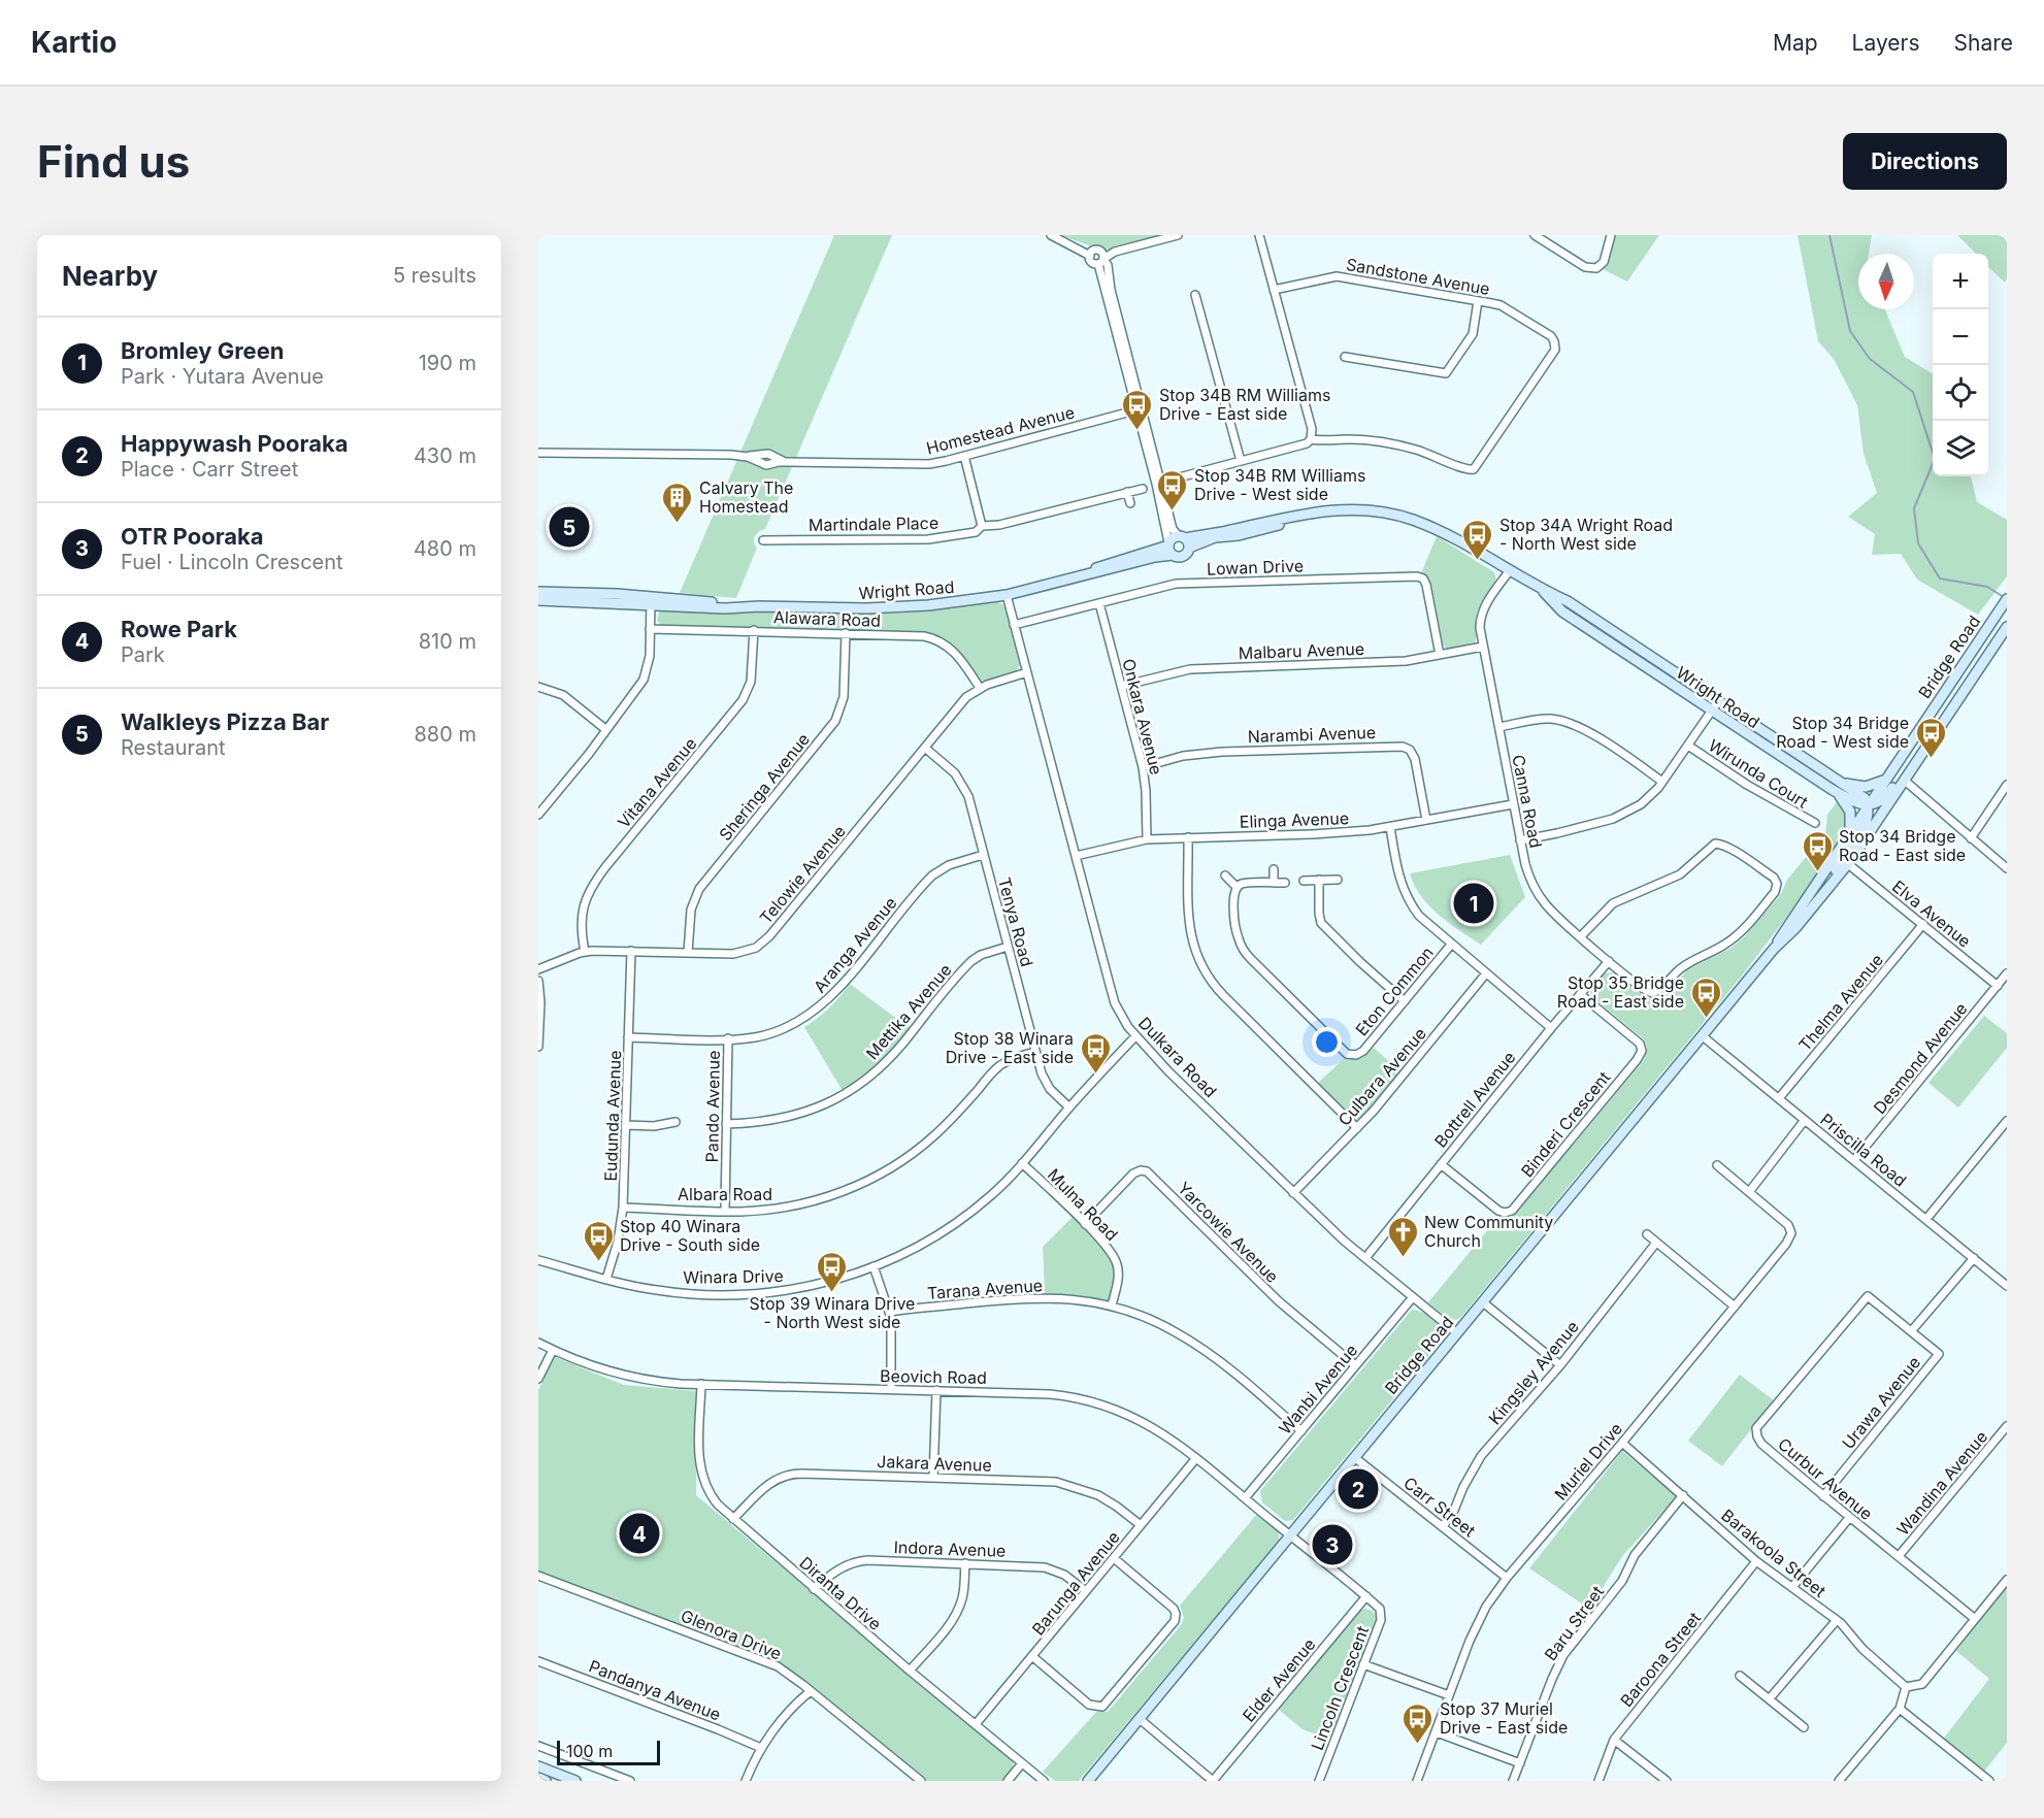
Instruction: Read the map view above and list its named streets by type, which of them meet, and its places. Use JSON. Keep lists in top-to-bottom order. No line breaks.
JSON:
{"streets":{"main road":["Wright Road","Bridge Road"],"street":["Sandstone Avenue","Homestead Avenue","Martindale Place","Lowan Drive","Alawara Road","Malbaru Avenue","Onkara Avenue","Narambi Avenue","Wirunda Court","Vitana Avenue","Sheringa Avenue","Canna Road","Elinga Avenue","Telowie Avenue","Elva Avenue","Tenya Road","Aranga Avenue","Eton Common","Thelma Avenue","Mettika Avenue","Dulkara Road","Desmond Avenue","Culbara Avenue","Bottrell Avenue","Pando Avenue","Eudunda Avenue","Binderi Crescent","Priscilla Road","Albara Road","Mulna Road","Yarcowie Avenue","Winara Drive","Tarana Avenue","Kingsley Avenue","Beovich Road","Wanbi Avenue","Urawa Avenue","Muriel Drive","Jakara Avenue","Curbur Avenue","Wandina Avenue","Carr Street","Indora Avenue","Barakoola Street","Barunga Avenue","Diranta Drive","Baru Street","Glenora Drive","Baroona Street","Elder Avenue","Lincoln Crescent","Pandanya Avenue"]},"crossings":[["Lowan Drive","Malbaru Avenue"],["Lowan Drive","Onkara Avenue"],["Lowan Drive","Dulkara Road"],["Wright Road","Bridge Road"],["Wright Road","Canna Road"],["Wright Road","Dulkara Road"],["Alawara Road","Vitana Avenue"],["Alawara Road","Sheringa Avenue"],["Alawara Road","Telowie Avenue"],["Malbaru Avenue","Onkara Avenue"],["Malbaru Avenue","Canna Road"],["Bridge Road","Elva Avenue"],["Bridge Road","Dulkara Road"],["Bridge Road","Priscilla Road"],["Bridge Road","Beovich Road"],["Bridge Road","Carr Street"],["Bridge Road","Lincoln Crescent"],["Onkara Avenue","Narambi Avenue"],["Onkara Avenue","Elinga Avenue"],["Narambi Avenue","Elinga Avenue"],["Vitana Avenue","Telowie Avenue"],["Sheringa Avenue","Telowie Avenue"],["Canna Road","Elinga Avenue"],["Canna Road","Bottrell Avenue"],["Elinga Avenue","Dulkara Road"],["Telowie Avenue","Tenya Road"],["Telowie Avenue","Dulkara Road"],["Telowie Avenue","Eudunda Avenue"],["Elva Avenue","Thelma Avenue"],["Elva Avenue","Desmond Avenue"],["Tenya Road","Aranga Avenue"],["Tenya Road","Mettika Avenue"],["Tenya Road","Albara Road"],["Tenya Road","Winara Drive"],["Aranga Avenue","Pando Avenue"],["Aranga Avenue","Eudunda Avenue"],["Thelma Avenue","Priscilla Road"],["Mettika Avenue","Pando Avenue"],["Dulkara Road","Culbara Avenue"],["Dulkara Road","Bottrell Avenue"],["Dulkara Road","Winara Drive"],["Dulkara Road","Wanbi Avenue"],["Desmond Avenue","Priscilla Road"],["Bottrell Avenue","Binderi Crescent"],["Pando Avenue","Albara Road"],["Eudunda Avenue","Albara Road"],["Eudunda Avenue","Winara Drive"],["Mulna Road","Yarcowie Avenue"],["Mulna Road","Winara Drive"],["Mulna Road","Tarana Avenue"],["Yarcowie Avenue","Wanbi Avenue"],["Tarana Avenue","Wanbi Avenue"],["Kingsley Avenue","Carr Street"],["Beovich Road","Wanbi Avenue"],["Beovich Road","Barunga Avenue"],["Beovich Road","Diranta Drive"],["Beovich Road","Lincoln Crescent"],["Urawa Avenue","Curbur Avenue"],["Muriel Drive","Carr Street"],["Muriel Drive","Barakoola Street"],["Jakara Avenue","Barunga Avenue"],["Jakara Avenue","Diranta Drive"],["Curbur Avenue","Wandina Avenue"],["Indora Avenue","Barunga Avenue"],["Indora Avenue","Diranta Drive"],["Barakoola Street","Baru Street"],["Barakoola Street","Baroona Street"],["Barunga Avenue","Diranta Drive"],["Elder Avenue","Lincoln Crescent"]],"places":{"bus stop":["Stop 34B RM Williams Drive - East side","Stop 34B RM Williams Drive - West side","Stop 34A Wright Road - North West side","Stop 34 Bridge Road - West side","Stop 34 Bridge Road - East side","Stop 35 Bridge Road - East side","Stop 38 Winara Drive - East side","Stop 40 Winara Drive - South side","Stop 39 Winara Drive - North West side","Stop 37 Muriel Drive - East side"],"building":["Calvary The Homestead"],"church":["New Community Church"]},"scale_bar":"100 m","north":"bottom","page":{"header":"Kartio","nav":["Map","Layers","Share"],"buttons":"Directions","title":"Find us","heading":["Nearby","5 results"],"map_buttons":["+","−"],"list":[{"mark":"1","name":"Bromley Green","note":"Park · Yutara Avenue","value":"190 m"},{"mark":"2","name":"Happywash Pooraka","note":"Place · Carr Street","value":"430 m"},{"mark":"3","name":"OTR Pooraka","note":"Fuel · Lincoln Crescent","value":"480 m"},{"mark":"4","name":"Rowe Park","note":"Park","value":"810 m"},{"mark":"5","name":"Walkleys Pizza Bar","note":"Restaurant","value":"880 m"}],"pins":["5","1","2","4","3"],"scale":"100 m"}}
